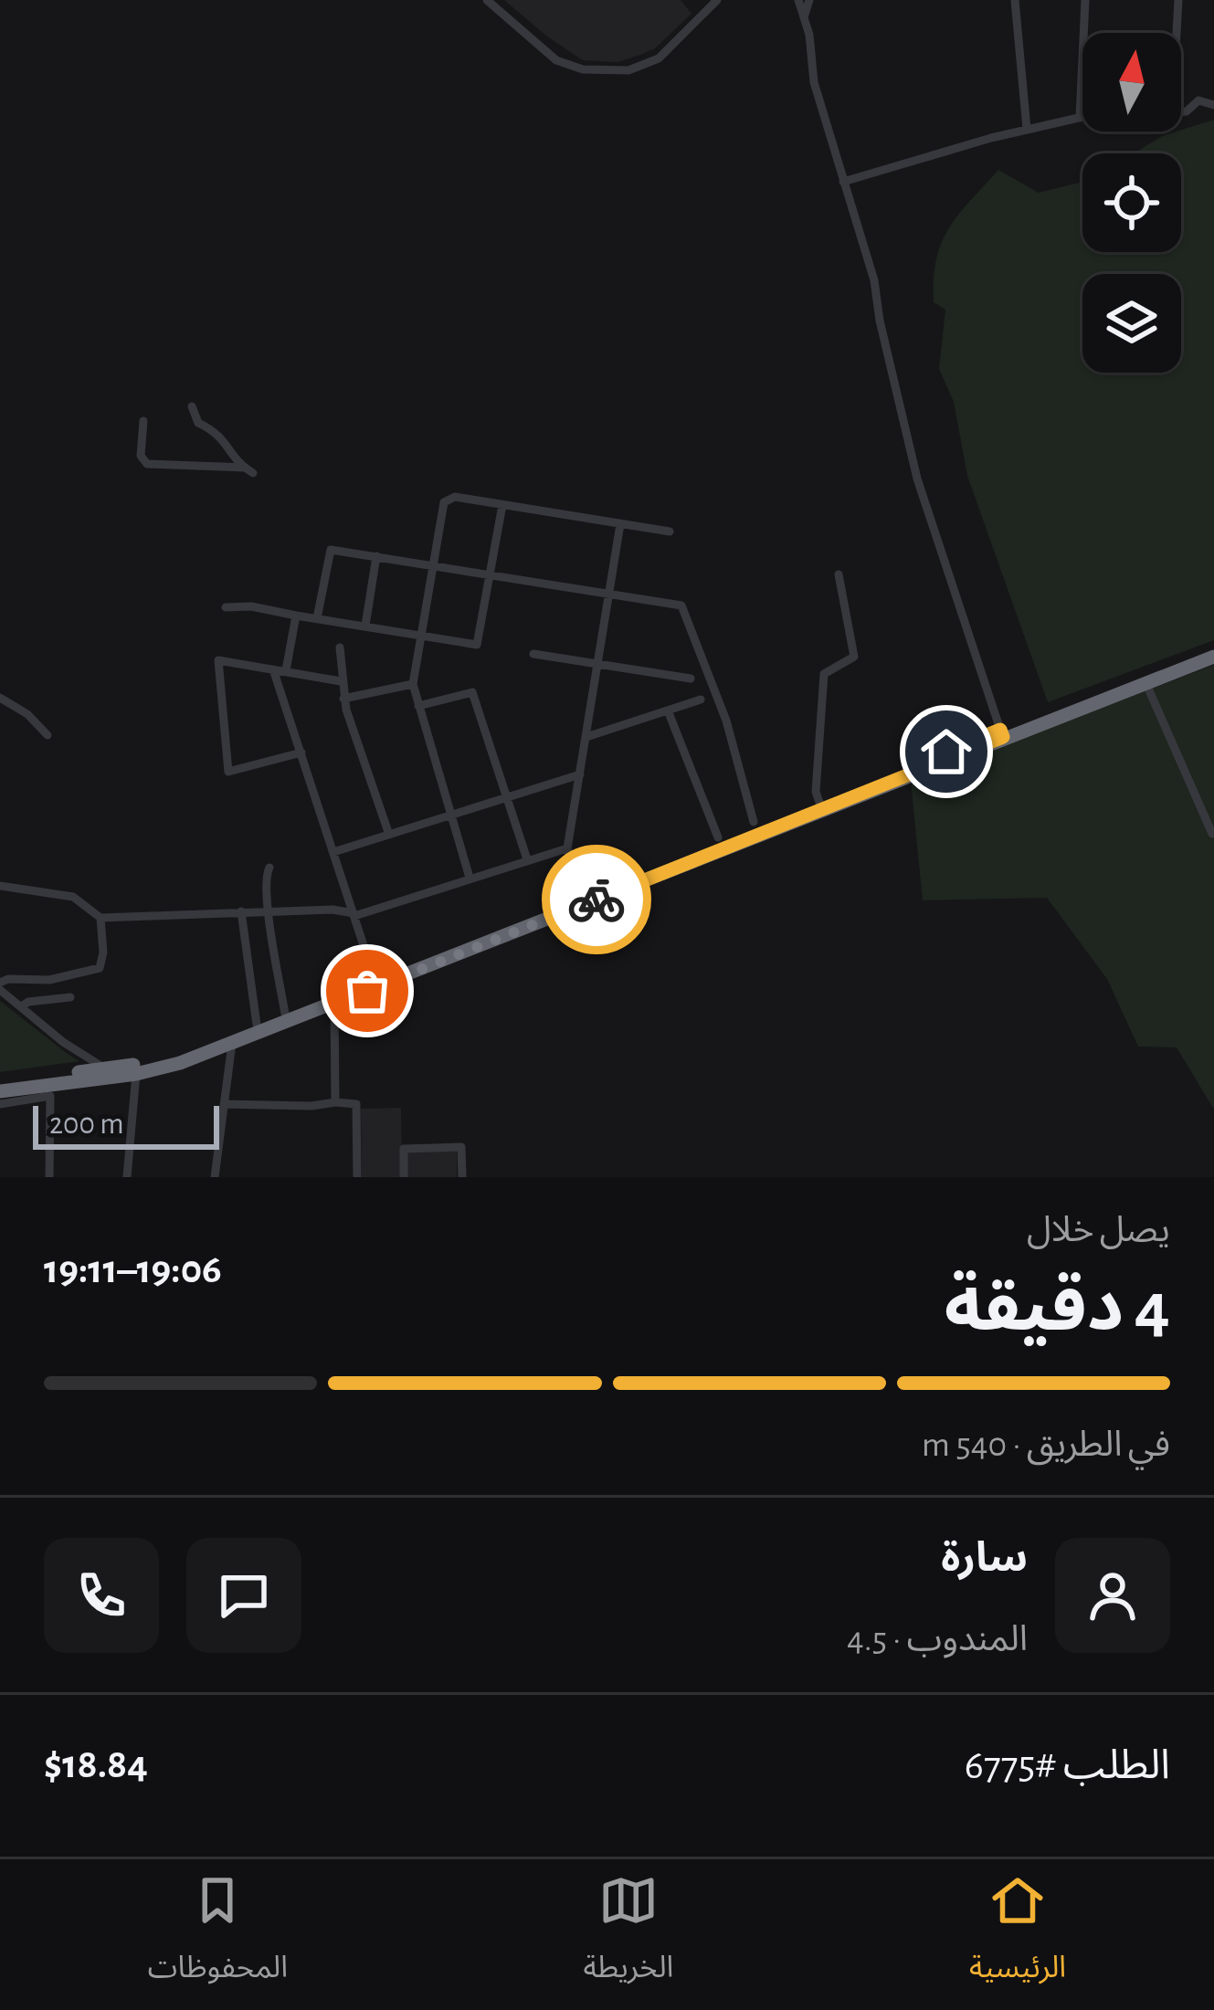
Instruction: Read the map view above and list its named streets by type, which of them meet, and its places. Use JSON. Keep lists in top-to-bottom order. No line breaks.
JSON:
{"scale_bar":"200 m","north":"top","page":{"scale":"200 m","heading":["4 دقيقة","يصل خلال","19:06–19:11"],"panel":["سارة","المندوب · 4.5","الطلب #6775","$18.84"],"bar":"في الطريق · 540 m","tabs":["الرئيسية","الخريطة","المحفوظات"]}}
